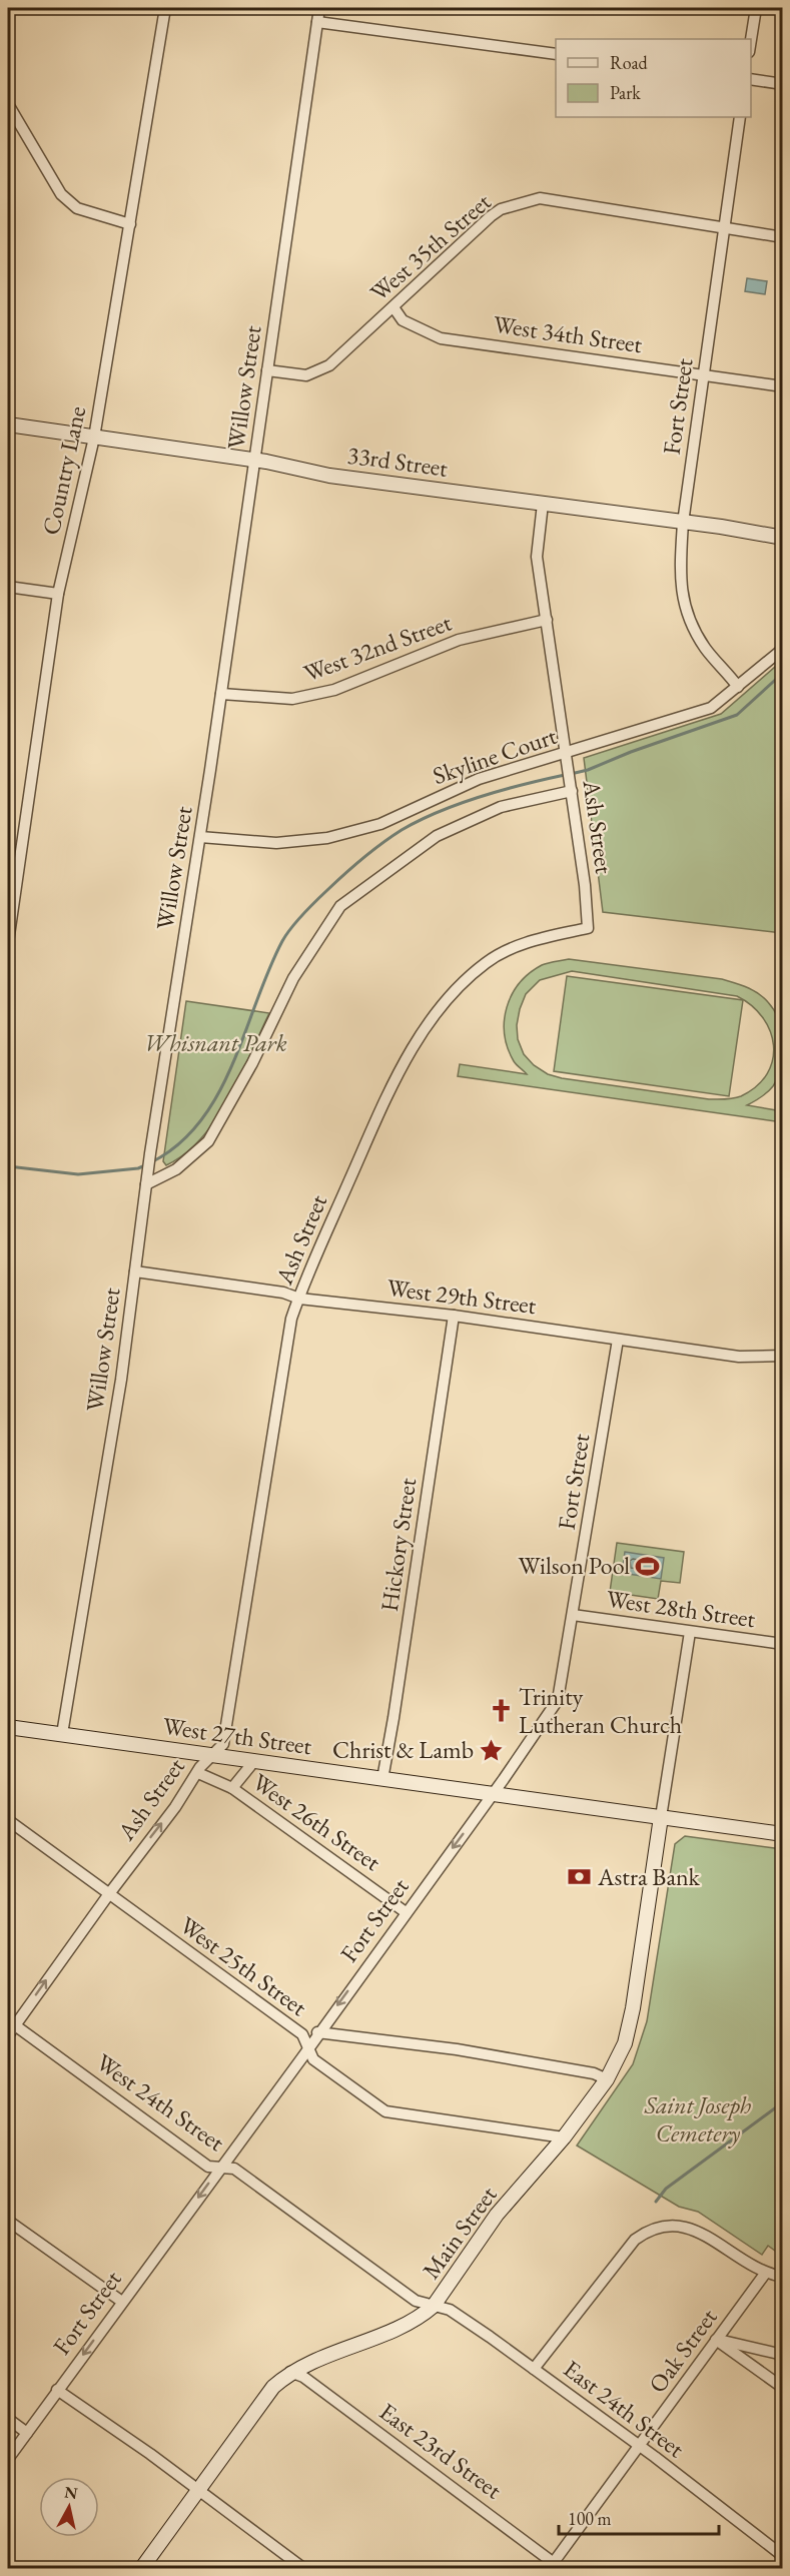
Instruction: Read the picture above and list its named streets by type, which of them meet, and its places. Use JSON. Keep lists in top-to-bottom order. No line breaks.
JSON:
{"streets":{"street":["West 35th Street","West 34th Street","Willow Street","Fort Street","33rd Street","Country Lane","West 32nd Street","Skyline Court","Ash Street","West 29th Street","Hickory Street","West 28th Street","West 27th Street","West 26th Street","West 25th Street","West 24th Street","Main Street","Oak Street","East 24th Street","East 23rd Street"]},"crossings":[["West 35th Street","West 34th Street"],["West 35th Street","Willow Street"],["West 35th Street","Fort Street"],["West 34th Street","Fort Street"],["Willow Street","33rd Street"],["Willow Street","West 32nd Street"],["Willow Street","Skyline Court"],["Willow Street","West 29th Street"],["Willow Street","West 27th Street"],["Fort Street","33rd Street"],["Fort Street","Skyline Court"],["Fort Street","West 29th Street"],["Fort Street","West 28th Street"],["Fort Street","West 27th Street"],["Fort Street","West 26th Street"],["Fort Street","West 25th Street"],["Fort Street","West 24th Street"],["33rd Street","Country Lane"],["33rd Street","Ash Street"],["West 32nd Street","Ash Street"],["Skyline Court","Ash Street"],["Ash Street","West 29th Street"],["Ash Street","West 27th Street"],["Ash Street","West 26th Street"],["Ash Street","West 25th Street"],["Ash Street","West 24th Street"],["West 29th Street","Hickory Street"],["Hickory Street","West 27th Street"],["West 27th Street","Main Street"],["West 25th Street","Main Street"],["West 24th Street","Main Street"],["West 24th Street","East 24th Street"],["Main Street","East 24th Street"],["Main Street","East 23rd Street"],["Oak Street","East 24th Street"],["Oak Street","East 23rd Street"]],"parks":["Whisnant Park","Saint Joseph Cemetery"],"places":{"sports":["Wilson Pool"],"church":["Trinity Lutheran Church"],"place":["Christ & Lamb"],"bank":["Astra Bank"]},"legend":["Road","Park"],"scale_bar":"100 m","north":"top"}
